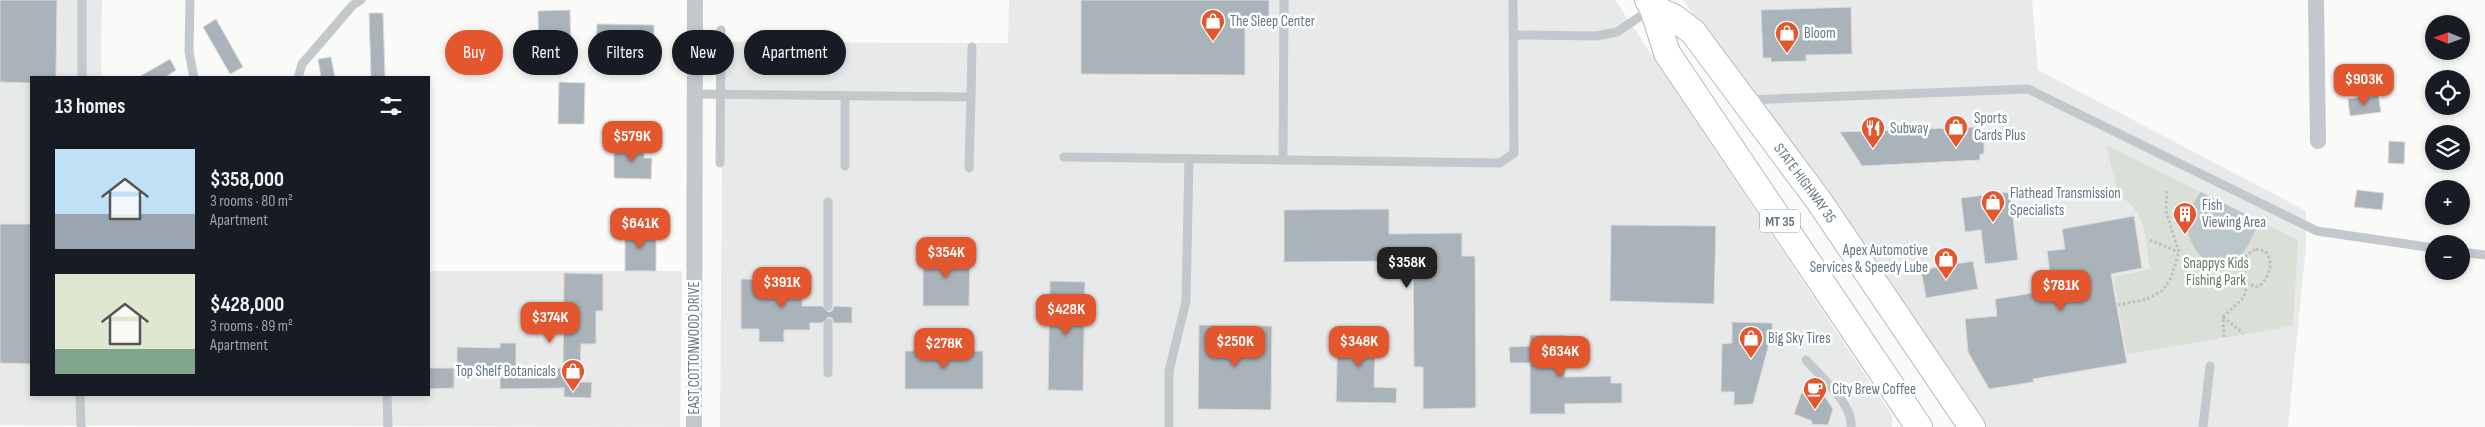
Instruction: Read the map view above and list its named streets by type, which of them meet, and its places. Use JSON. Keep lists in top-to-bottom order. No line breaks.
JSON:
{"streets":{"main road":["STATE HIGHWAY 35","MT 35"],"street":["EAST COTTONWOOD DRIVE"]},"crossings":[["STATE HIGHWAY 35","MT 35"]],"parks":["Snappys Kids Fishing Park"],"places":{"shop":["The Sleep Center","Bloom","Sports Cards Plus","Flathead Transmission Specialists","Apex Automotive Services & Speedy Lube","Big Sky Tires","Top Shelf Botanicals"],"restaurant":["Subway"],"building":["Fish Viewing Area"],"cafe":["City Brew Coffee"]},"north":"left","page":{"map_buttons":["+","−"],"chip":["Buy","Rent","Filters","New","Apartment"],"price":["$903K","$579K","$641K","$354K","$358K","$391K","$781K","$428K","$374K","$250K","$348K","$278K","$634K"],"heading":"13 homes","list":[{"name":"$358,000","note":"3 rooms · 80 m² · Apartment"},{"name":"$428,000","note":"3 rooms · 89 m² · Apartment"}]}}
